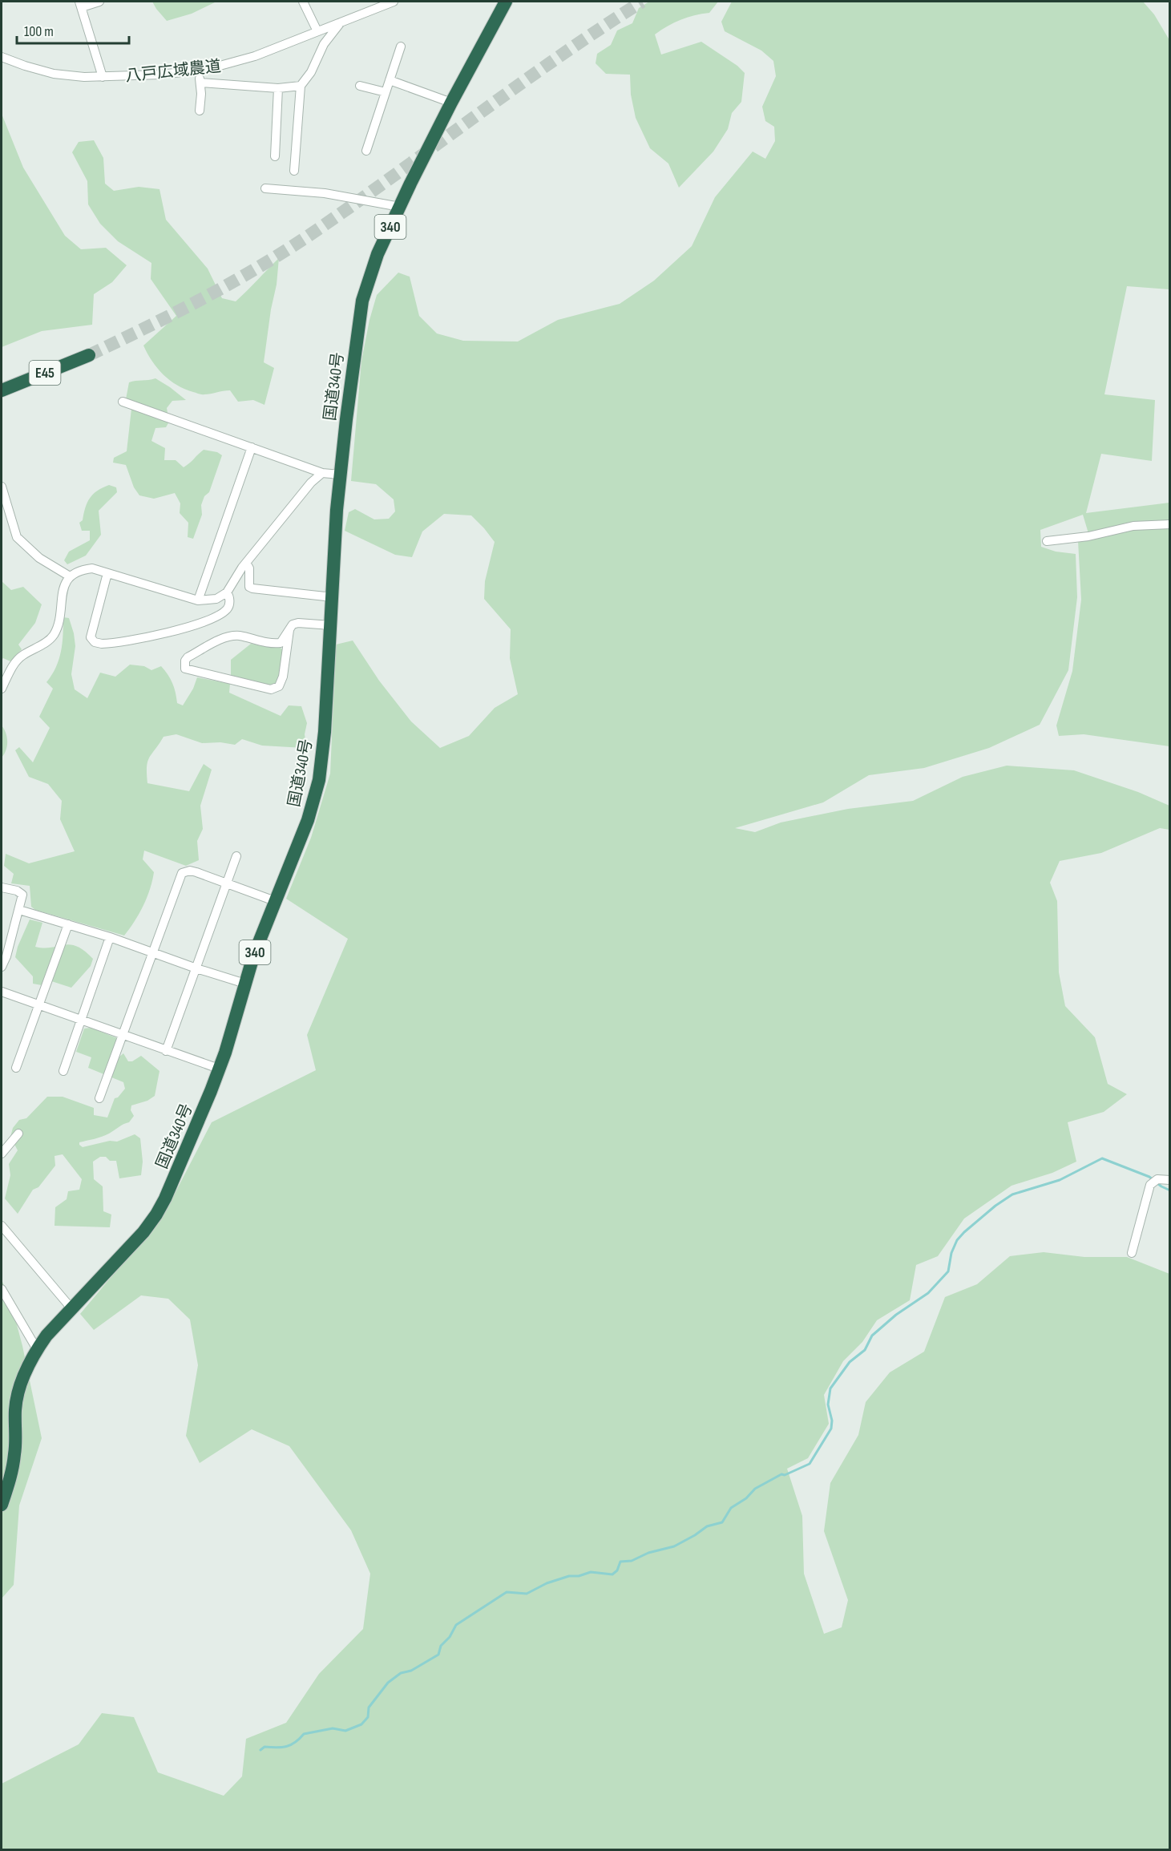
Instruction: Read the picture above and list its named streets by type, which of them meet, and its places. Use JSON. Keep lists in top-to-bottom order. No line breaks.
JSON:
{"streets":{"highway":["340","E45","国道340号"],"street":["八戸広域農道"]},"scale_bar":"100 m"}
